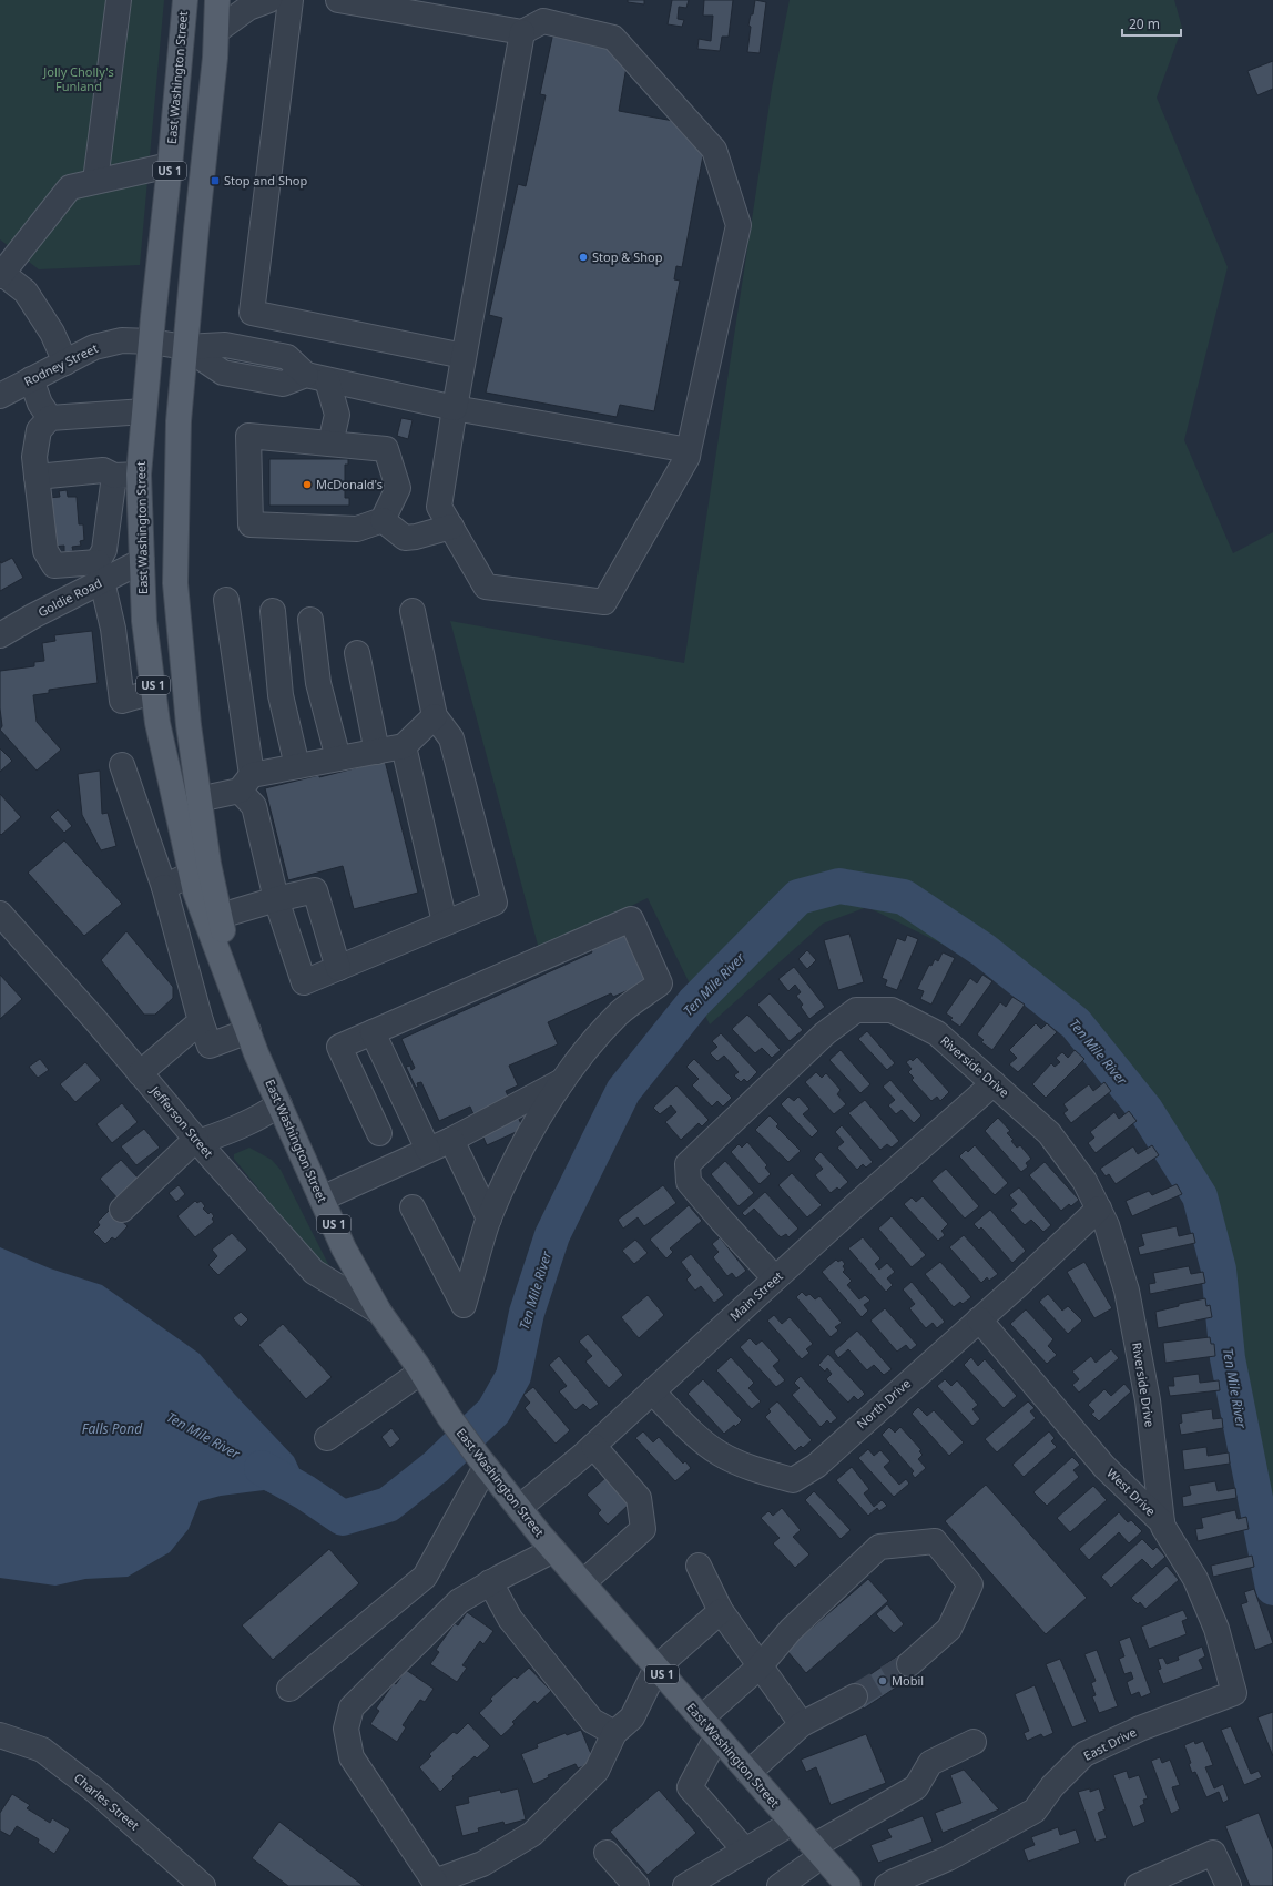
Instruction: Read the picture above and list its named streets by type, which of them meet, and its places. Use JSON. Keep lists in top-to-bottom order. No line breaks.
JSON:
{"streets":{"main road":["East Washington Street","US 1"],"street":["Rodney Street","Goldie Road","Riverside Drive","Jefferson Street","Main Street","North Drive","West Drive","East Drive","Charles Street"]},"crossings":[["East Washington Street","Rodney Street"],["East Washington Street","Goldie Road"],["East Washington Street","Jefferson Street"],["East Washington Street","Main Street"],["Riverside Drive","Main Street"],["Riverside Drive","North Drive"],["Riverside Drive","West Drive"],["Main Street","North Drive"],["North Drive","West Drive"],["West Drive","East Drive"]],"water":["Ten Mile River","Falls Pond"],"parks":["Jolly Cholly's Funland"],"places":{"transit":["Stop and Shop"],"other":["Stop & Shop","McDonald's","Mobil"]},"scale_bar":"20 m"}
